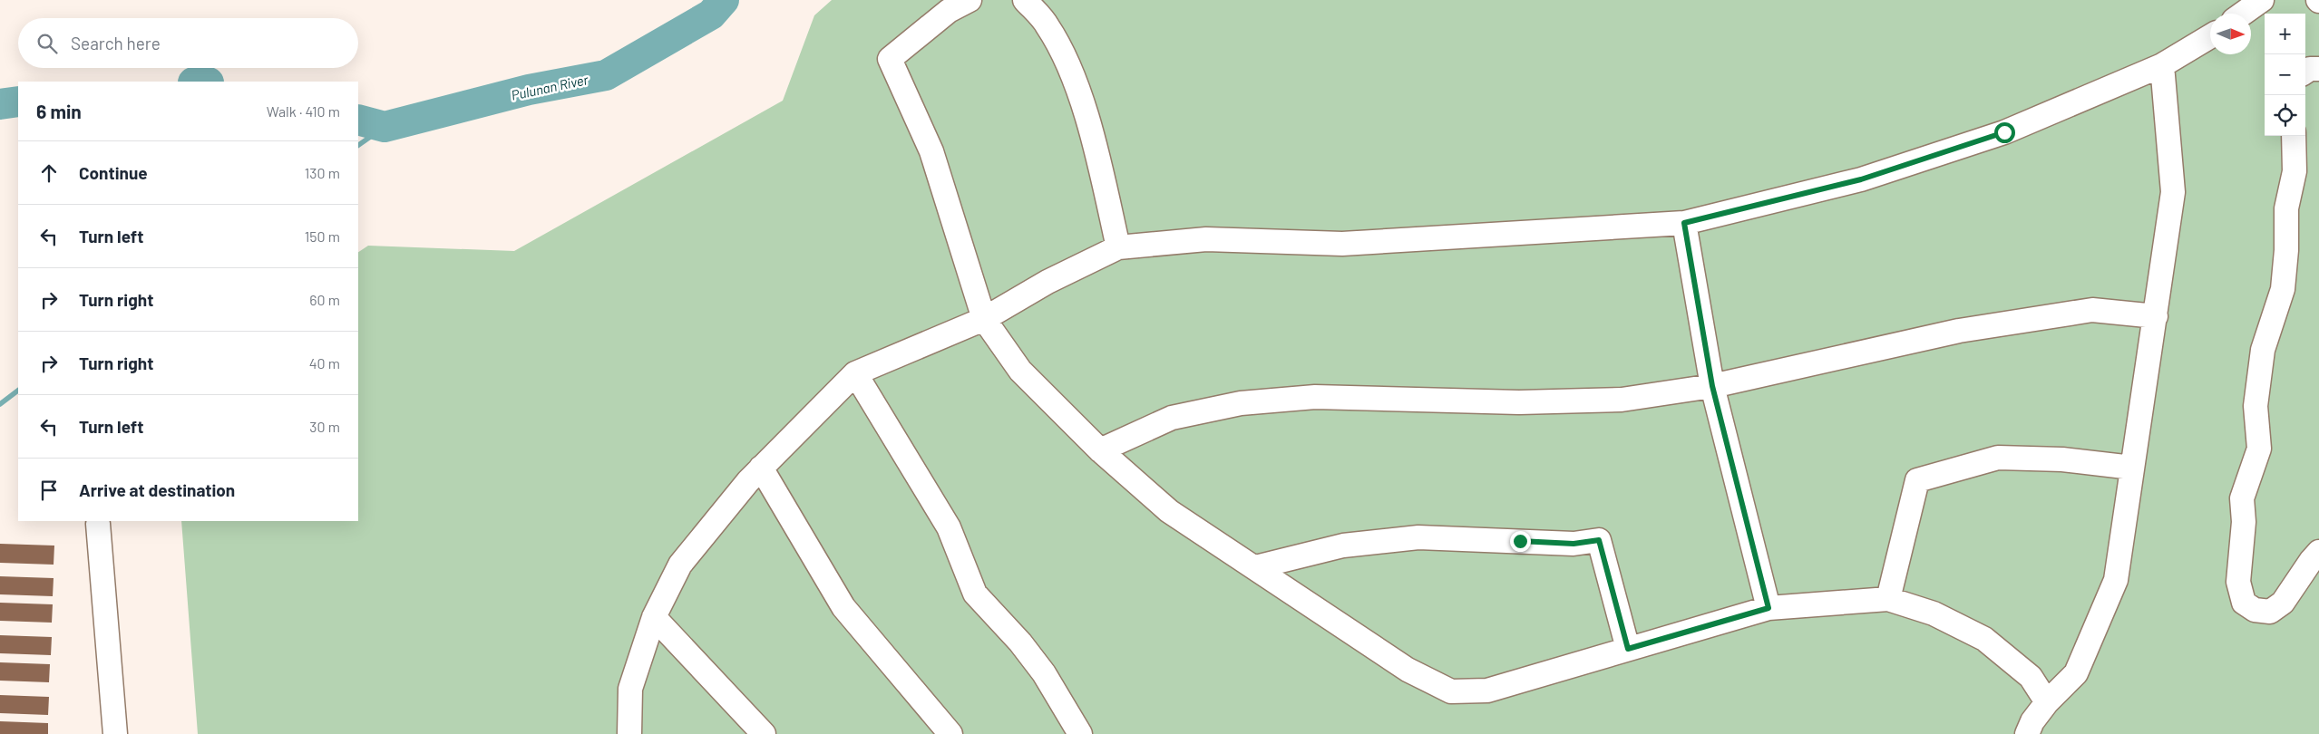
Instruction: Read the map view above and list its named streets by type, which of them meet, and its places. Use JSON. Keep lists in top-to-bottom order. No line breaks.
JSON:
{"water":["Pulunan River"],"north":"right","page":{"map_buttons":["+","−"],"search":"Search here","heading":["6 min","Walk · 410 m"],"list":[["Continue","130 m"],["Turn left","150 m"],["Turn right","60 m"],["Turn right","40 m"],["Turn left","30 m"],"Arrive at destination"]}}
